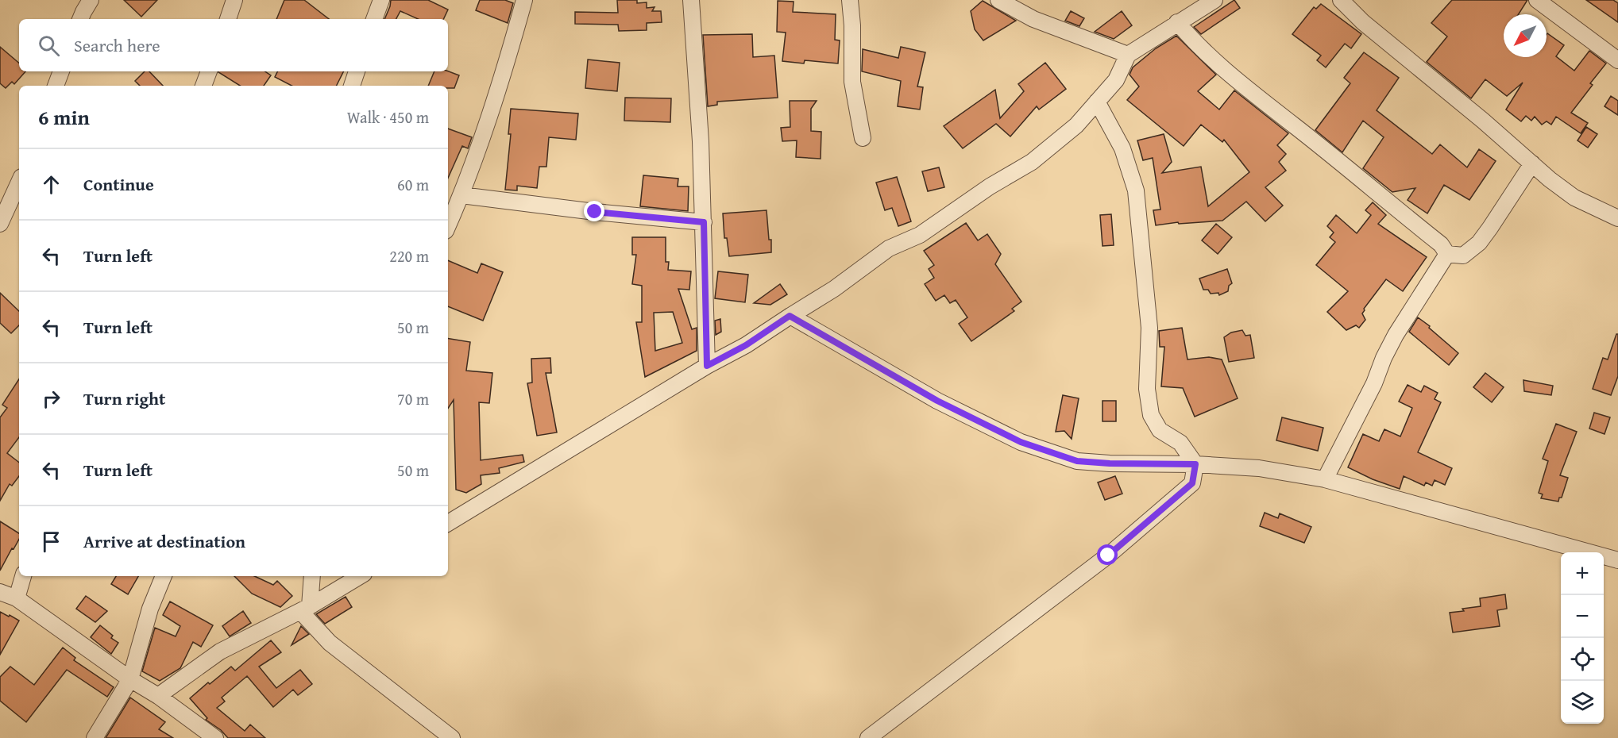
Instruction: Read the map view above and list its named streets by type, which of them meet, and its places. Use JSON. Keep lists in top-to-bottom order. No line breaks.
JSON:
{"north":"bottom left","page":{"search":"Search here","heading":["6 min","Walk · 450 m"],"list":[["Continue","60 m"],["Turn left","220 m"],["Turn left","50 m"],["Turn right","70 m"],["Turn left","50 m"],"Arrive at destination"],"map_buttons":["+","−"]}}
